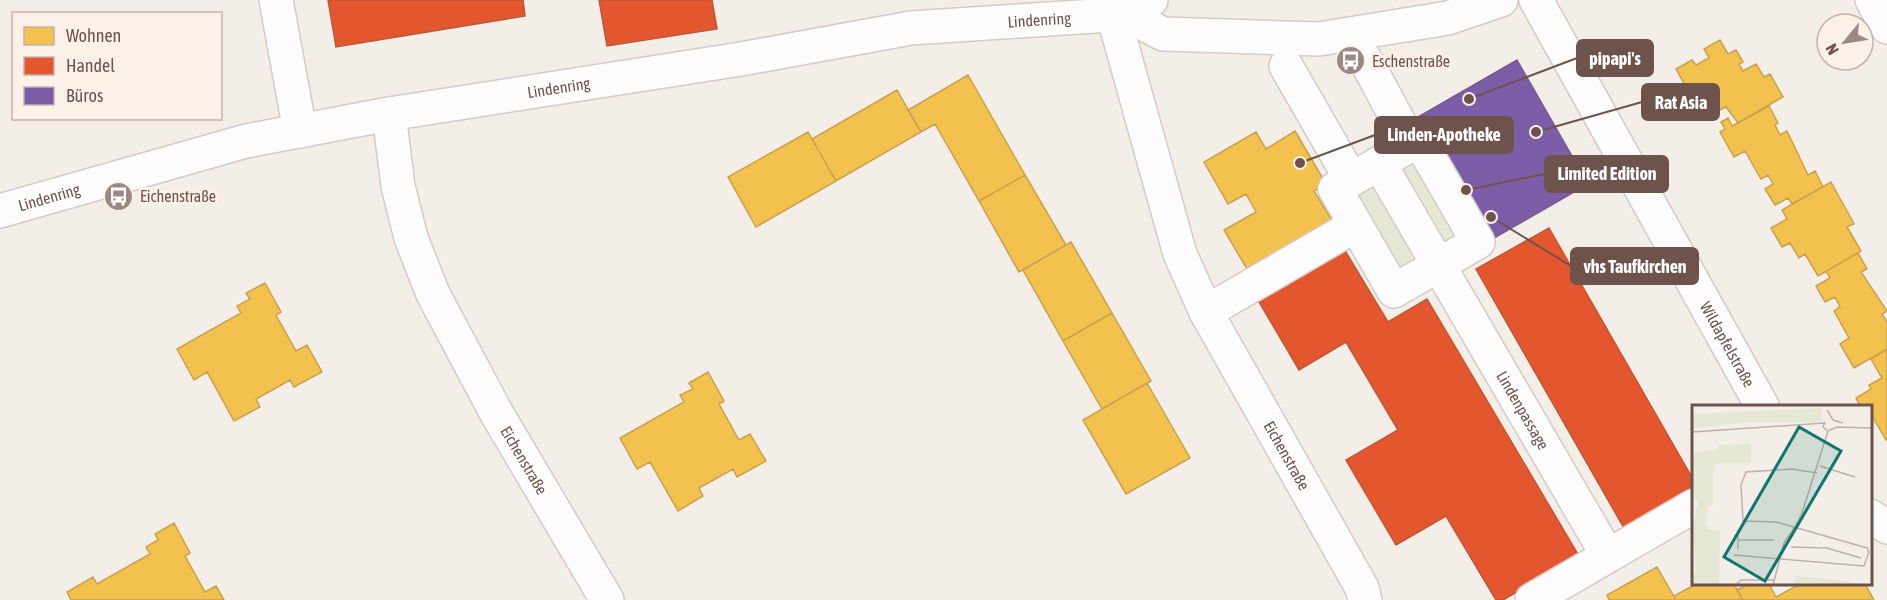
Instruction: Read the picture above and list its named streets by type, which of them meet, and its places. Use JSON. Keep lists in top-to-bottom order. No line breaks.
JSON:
{"streets":{"street":["Lindenring","Wildapfelstraße","Lindenpassage","Eichenstraße"]},"crossings":[["Lindenring","Eichenstraße"]],"places":{"bus stop":["Eschenstraße","Eichenstraße"],"other":["pipapi's","Rat Asia","Linden-Apotheke","Limited Edition","vhs Taufkirchen"]},"legend":["Wohnen","Handel","Büros"],"north":"bottom left"}
